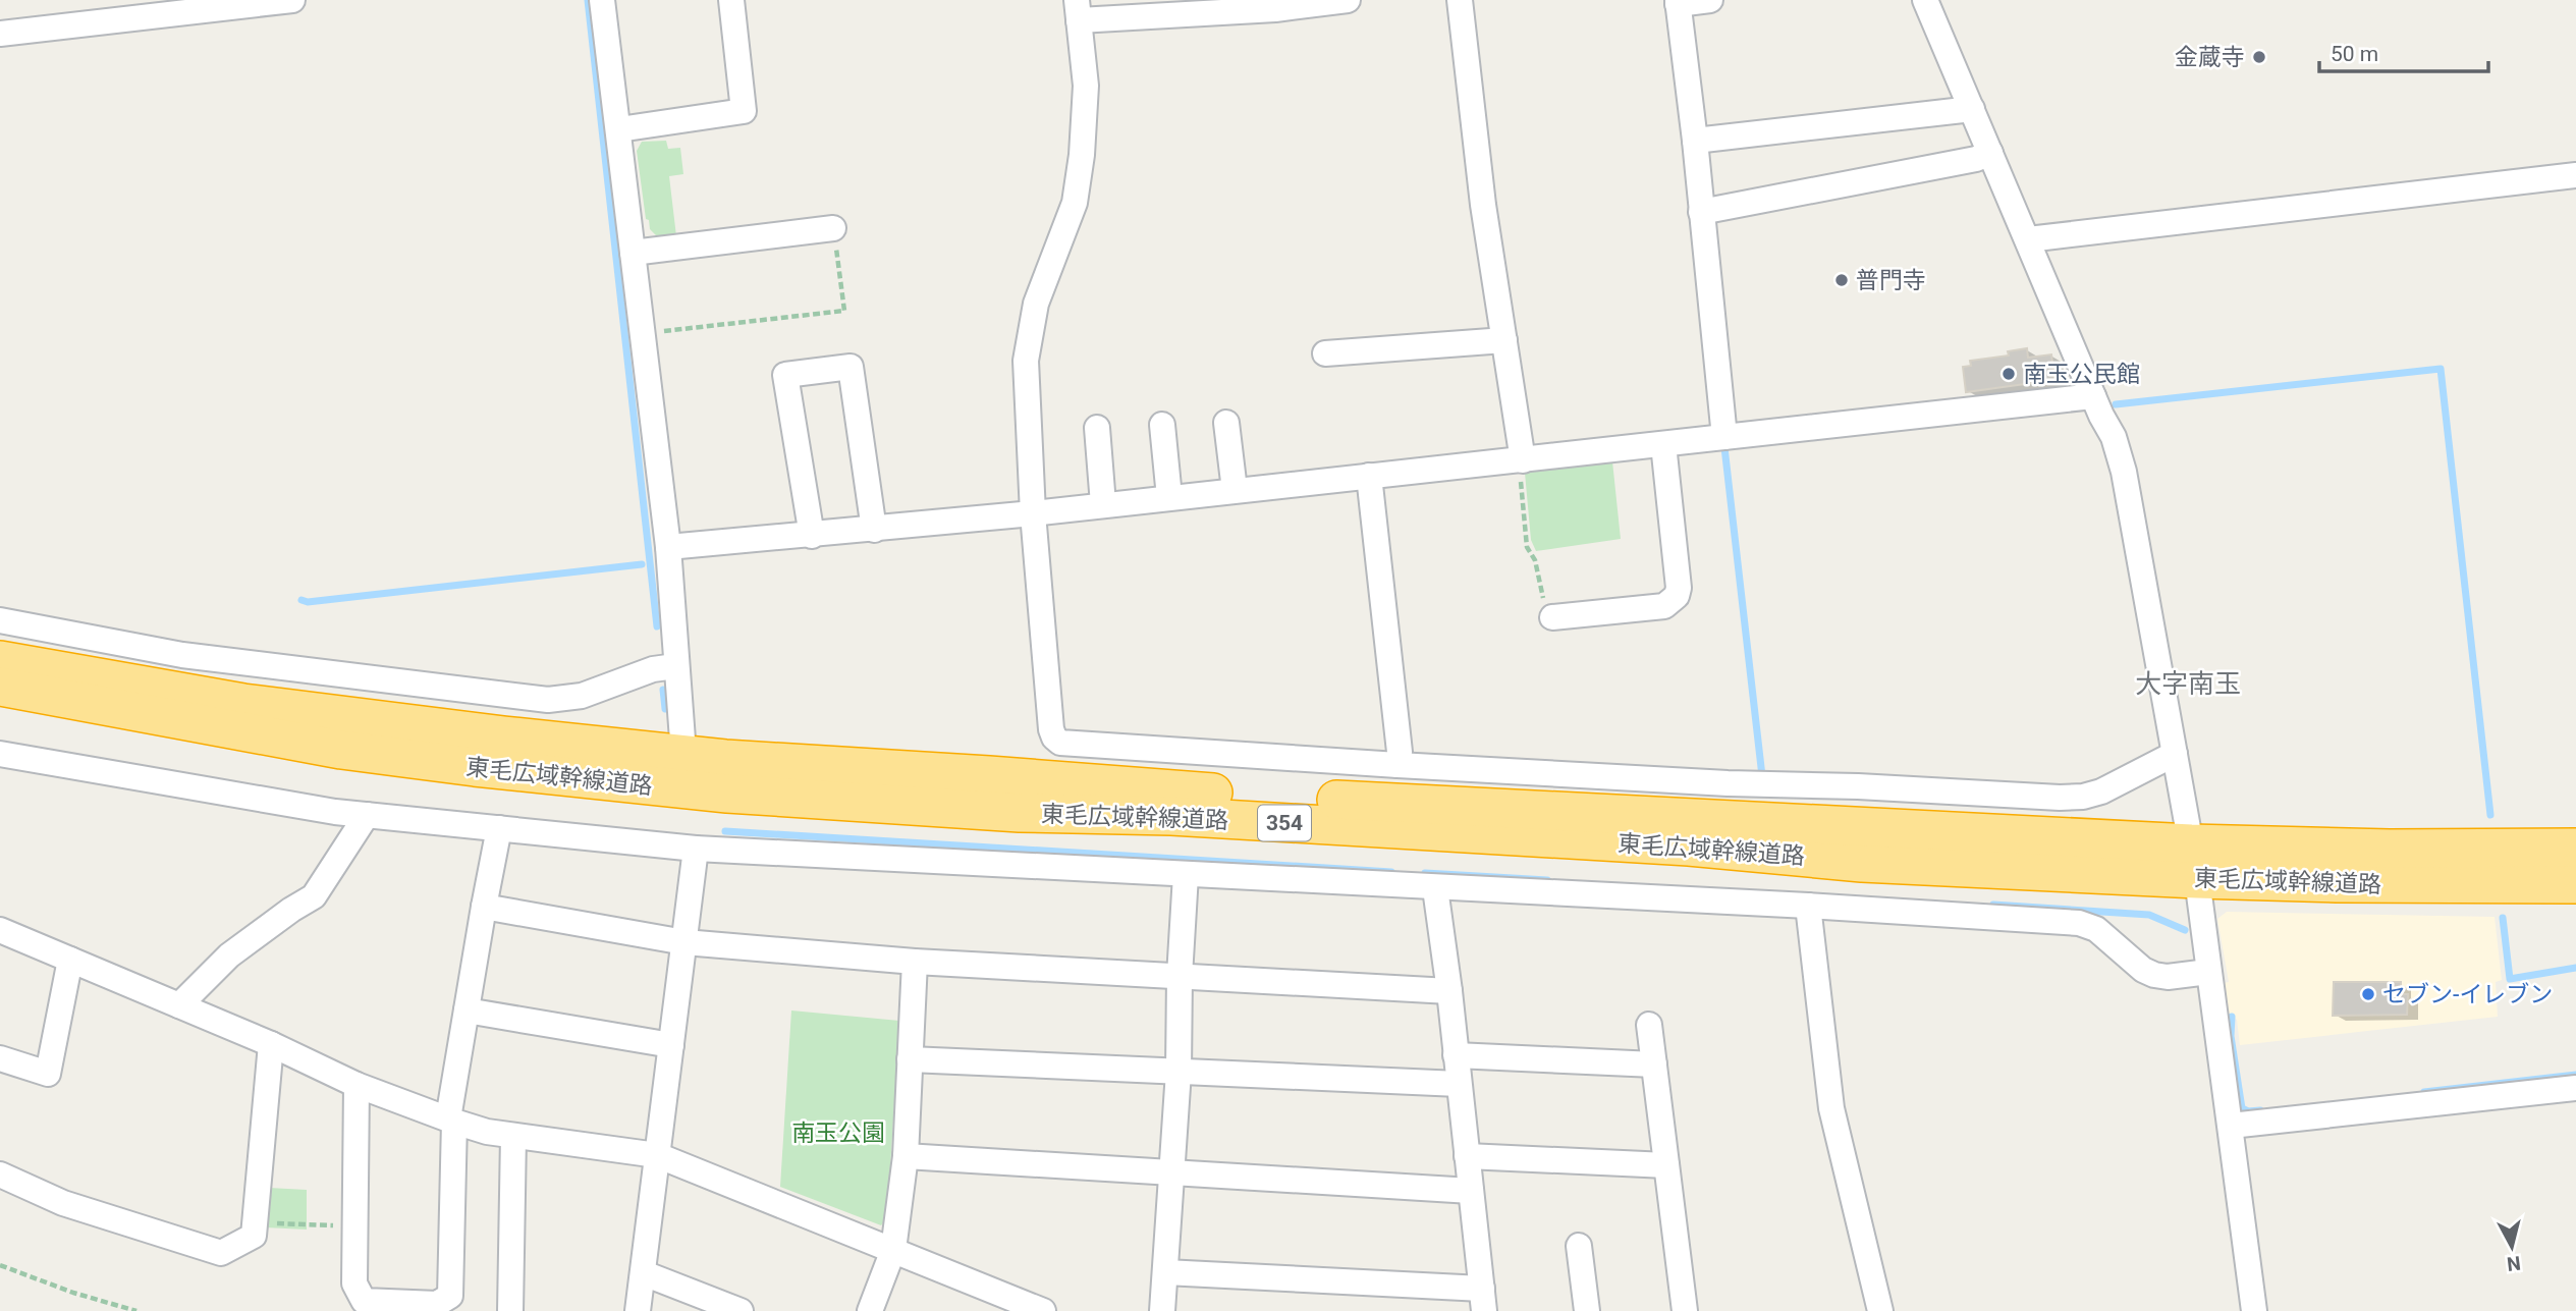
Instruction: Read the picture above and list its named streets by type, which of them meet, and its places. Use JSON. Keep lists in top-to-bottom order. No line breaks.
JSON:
{"streets":{"highway":["東毛広域幹線道路","354"]},"districts":["大字南玉"],"parks":["南玉公園"],"places":["金蔵寺","普門寺","南玉公民館","セブン-イレブン"],"scale_bar":"50 m","north":"bottom"}
